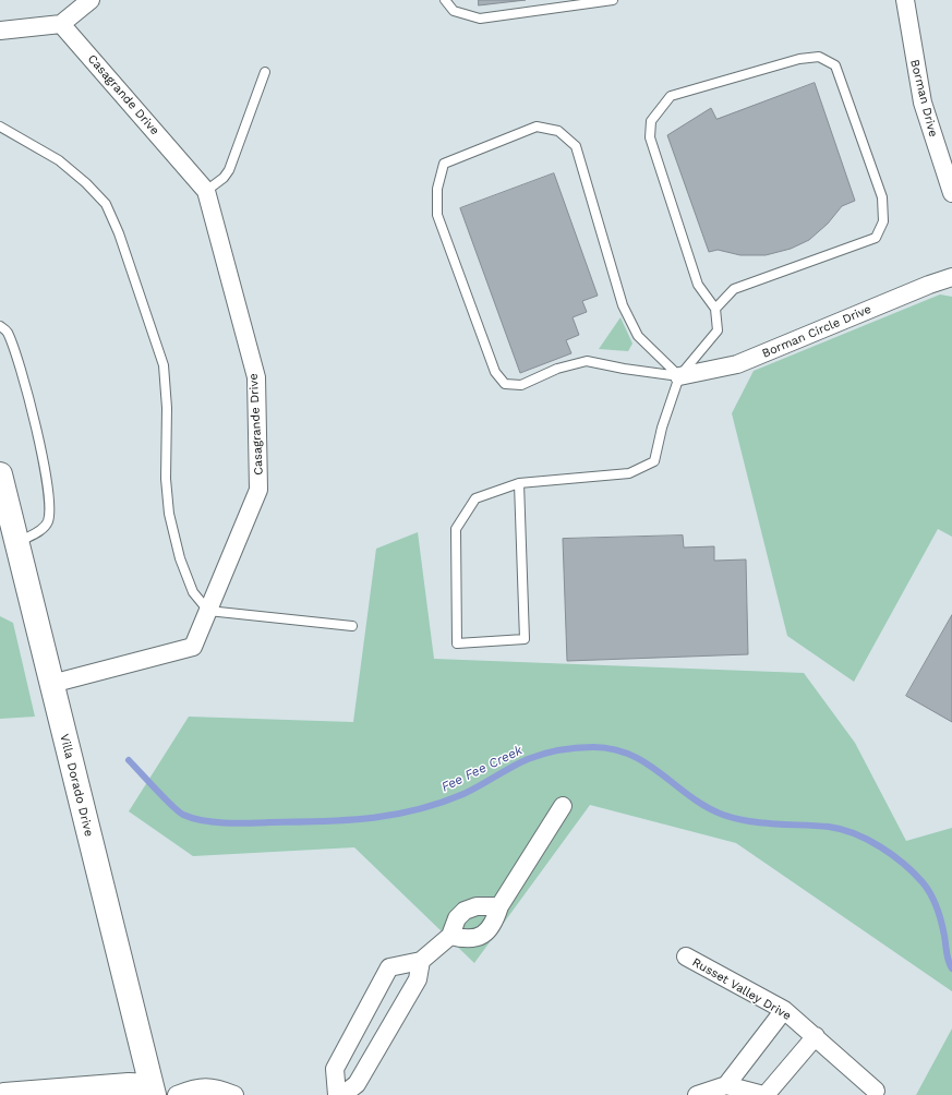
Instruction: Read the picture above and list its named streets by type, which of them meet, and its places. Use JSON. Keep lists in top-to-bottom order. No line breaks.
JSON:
{"streets":{"street":["Casagrande Drive","Borman Drive","Borman Circle Drive","Villa Dorado Drive","Russet Valley Drive"]},"crossings":[["Casagrande Drive","Villa Dorado Drive"]],"water":["Fee Fee Creek"]}
